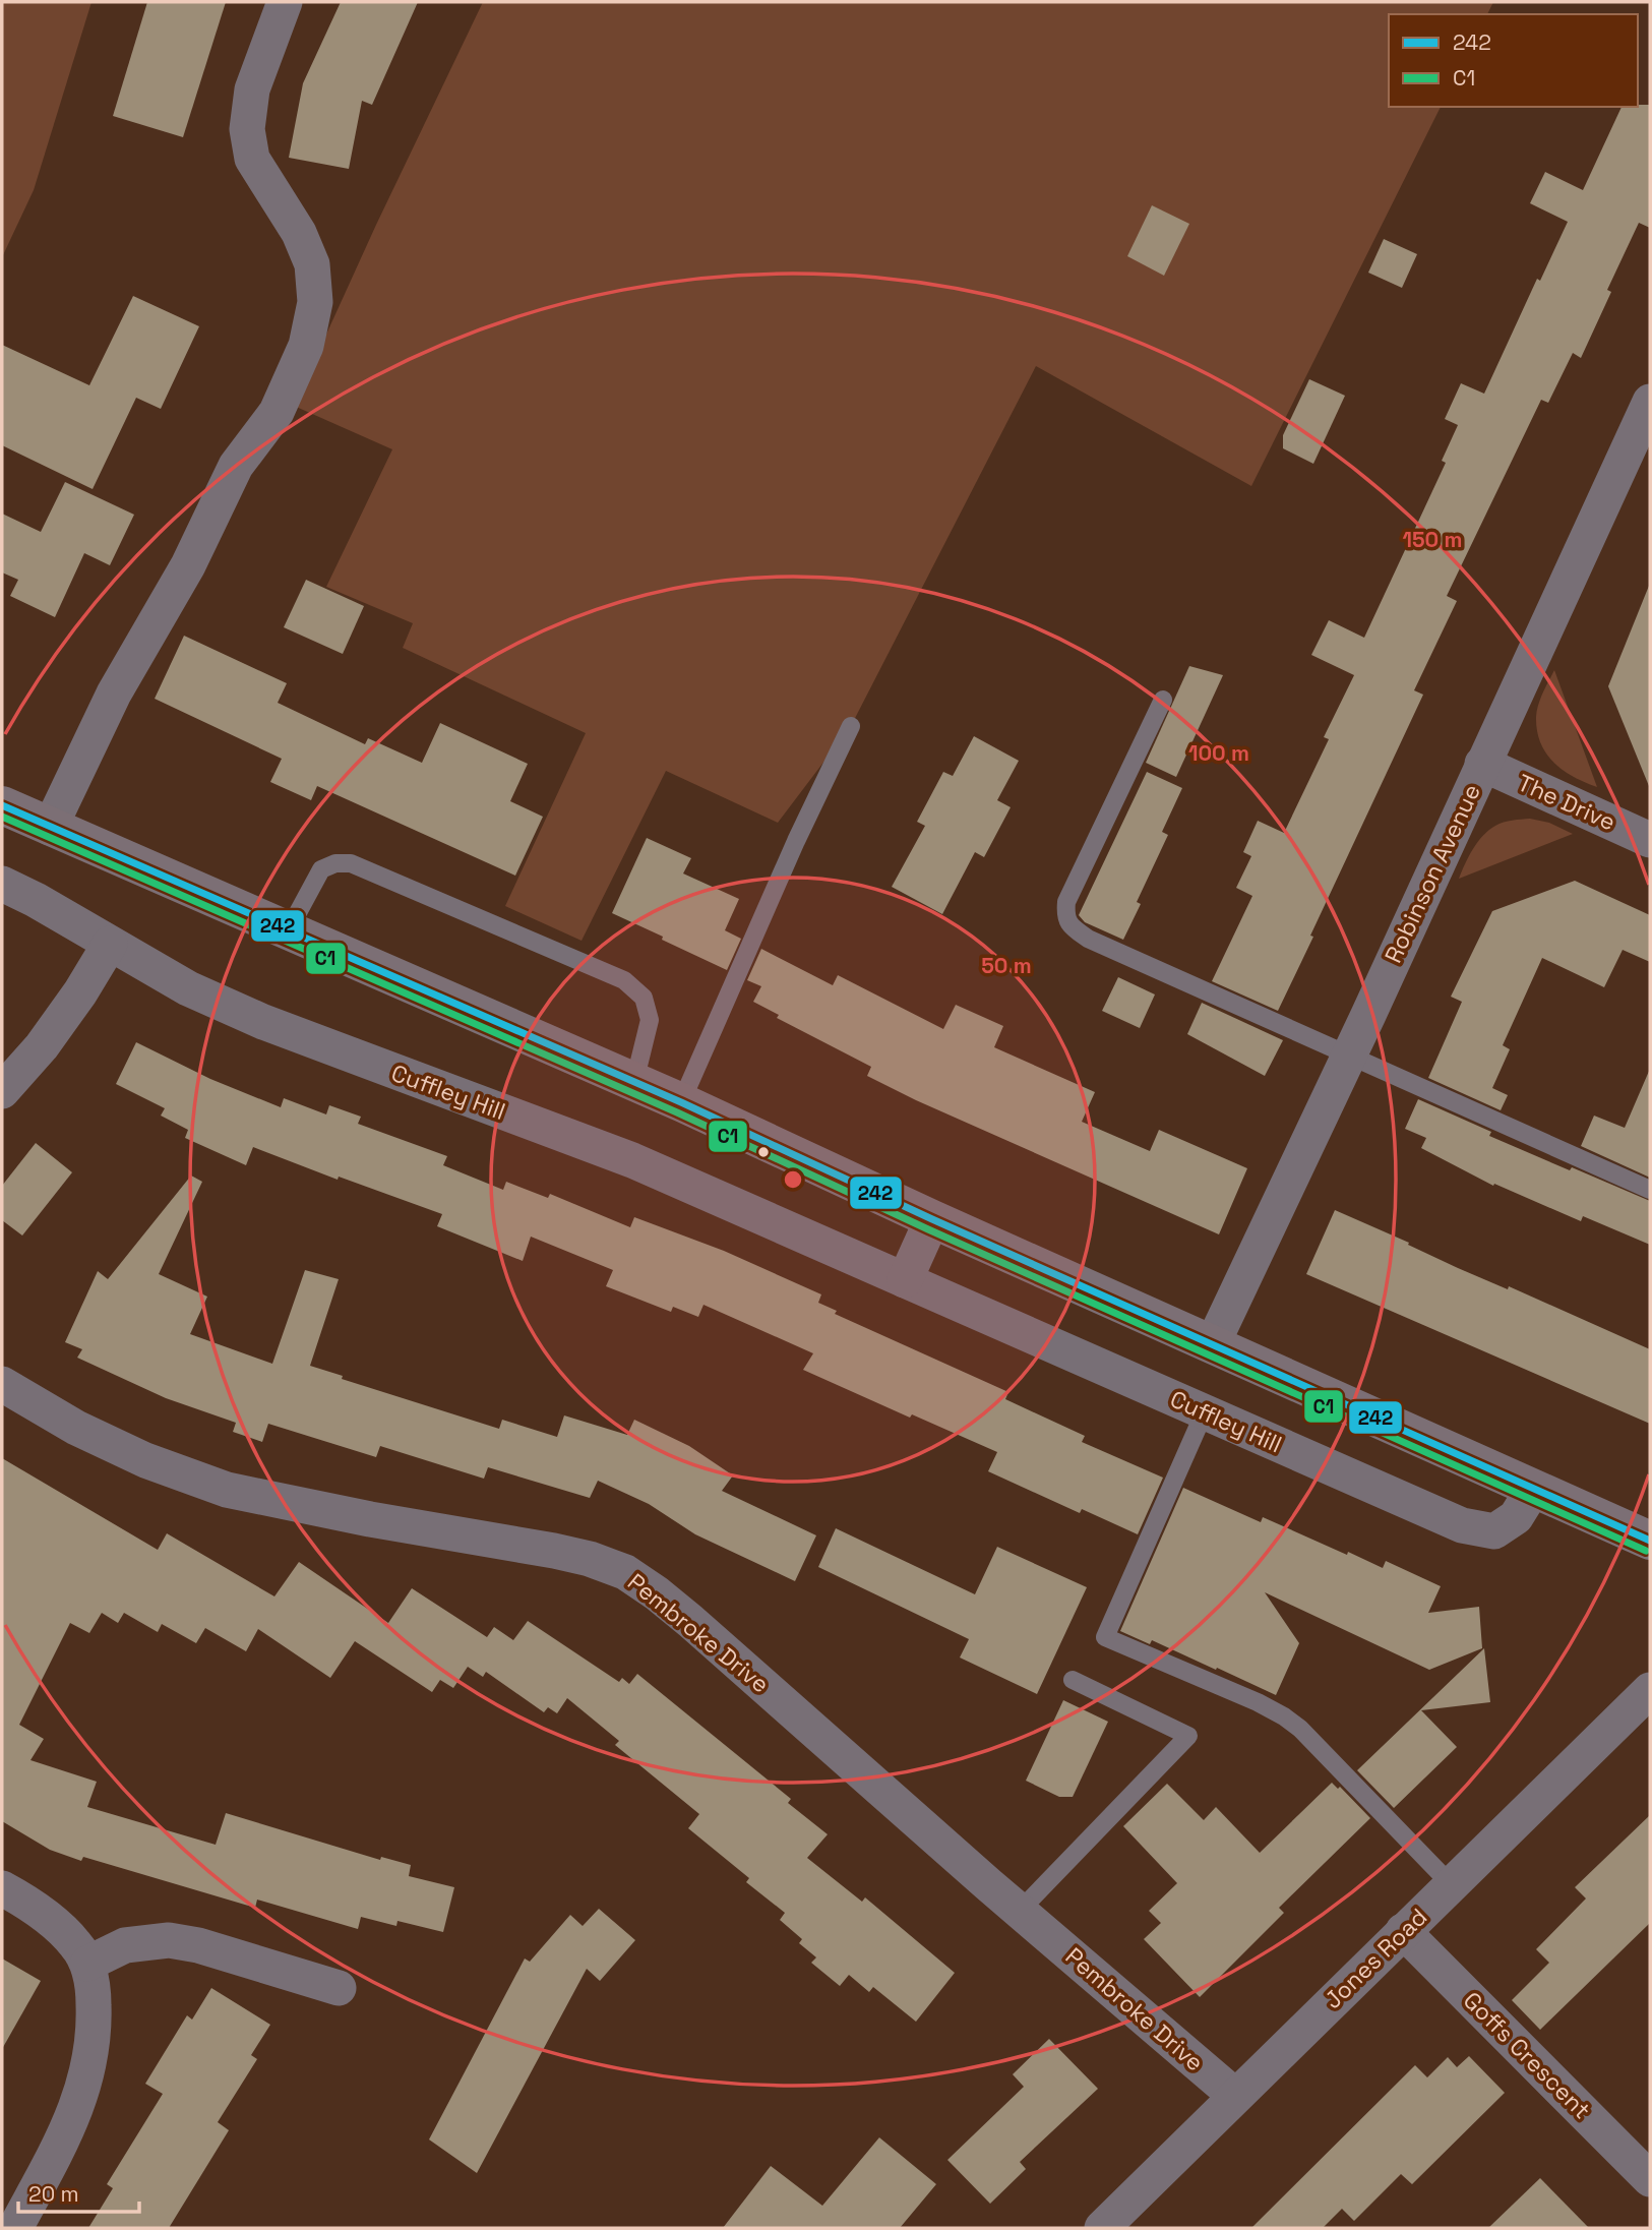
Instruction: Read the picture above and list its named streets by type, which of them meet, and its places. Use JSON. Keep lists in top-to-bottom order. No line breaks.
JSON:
{"streets":{"street":["The Drive","Robinson Avenue","Cuffley Hill","Pembroke Drive","Jones Road","Goffs Crescent"]},"crossings":[["The Drive","Robinson Avenue"],["Pembroke Drive","Jones Road"],["Jones Road","Goffs Crescent"]],"lines":["transit line 242","transit line C1"],"legend":["242","C1"],"scale_bar":"20 m","rings":["150 m","100 m","50 m"]}
